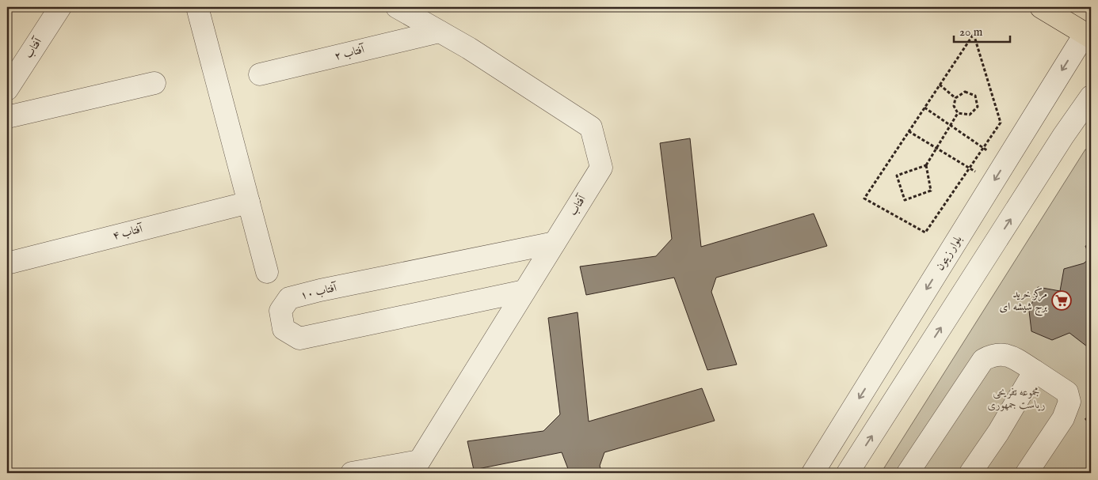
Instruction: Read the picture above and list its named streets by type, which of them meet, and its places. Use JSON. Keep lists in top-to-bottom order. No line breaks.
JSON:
{"streets":{"street":["آفتاب","آفتاب ۲","آفتاب ۴","بلوار زیتون","آفتاب ۱۰"]},"crossings":[["آفتاب","آفتاب ۲"],["آفتاب","آفتاب ۱۰"]],"parks":["مجموعه تفریحی ریاست جمهوری"],"places":{"supermarket":["مرکز خرید برج شیشه ای"]},"scale_bar":"20 m"}
